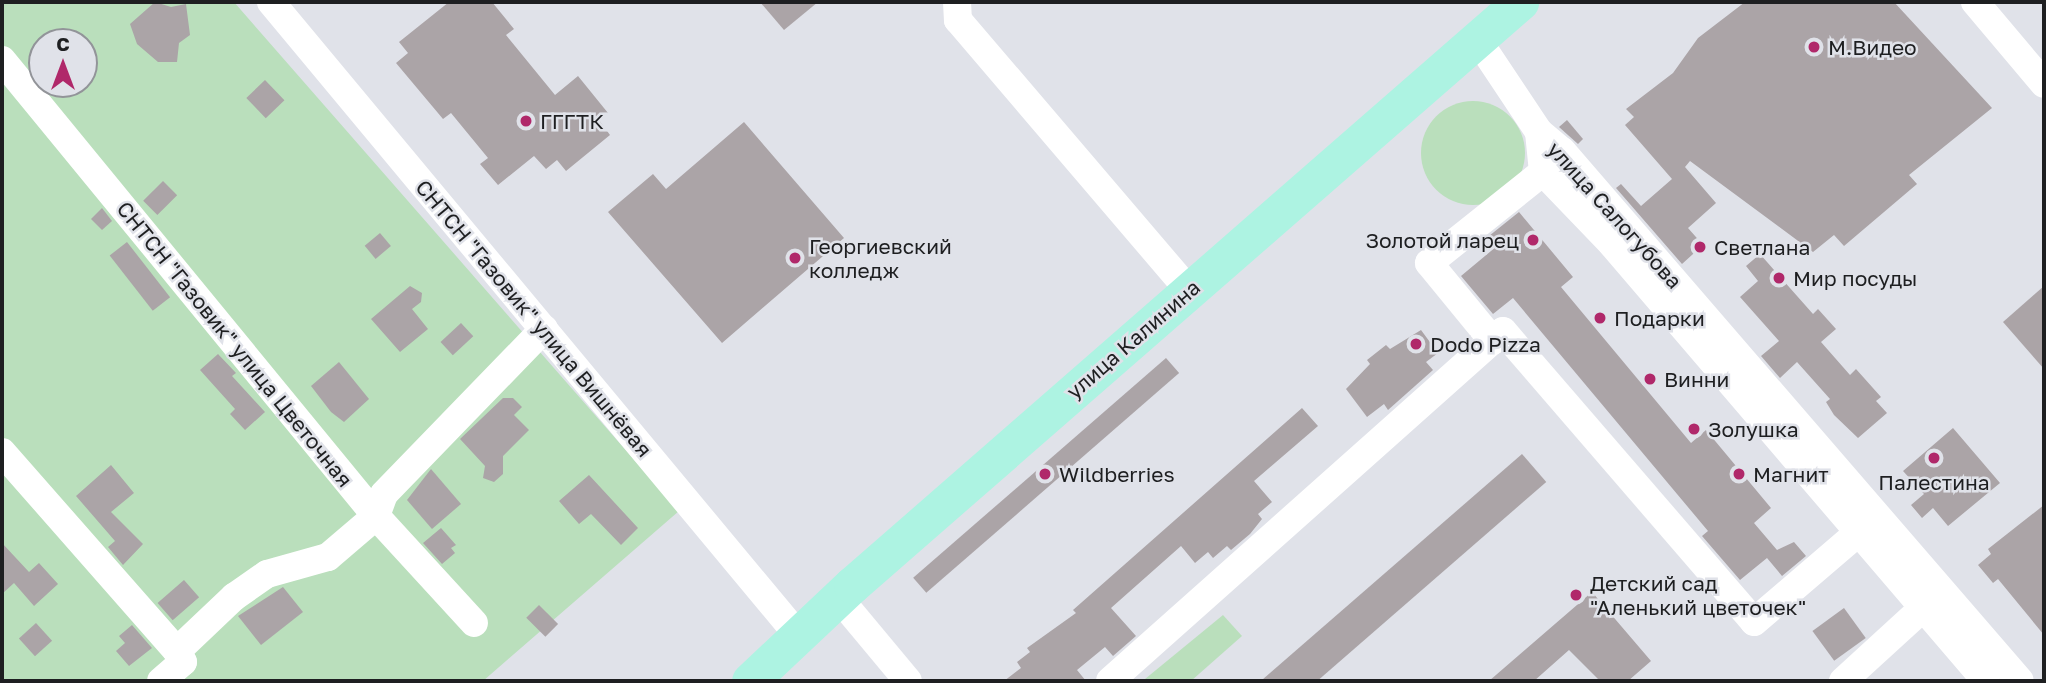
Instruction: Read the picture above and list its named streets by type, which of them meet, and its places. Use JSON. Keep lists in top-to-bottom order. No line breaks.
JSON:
{"streets":{"main road":["улица Калинина"],"street":["улица Салогубова","СНТСН \"Газовик\" улица Вишнёвая","СНТСН \"Газовик\" улица Цветочная"]},"crossings":[["СНТСН \"Газовик\" улица Вишнёвая","улица Калинина"]],"places":["М.Видео","ГГГТК","Золотой ларец","Светлана","Георгиевский колледж","Мир посуды","Подарки","Dodo Pizza","Винни","Золушка","Палестина","Wildberries","Магнит","Детский сад \"Аленький цветочек\""],"north":"top"}
